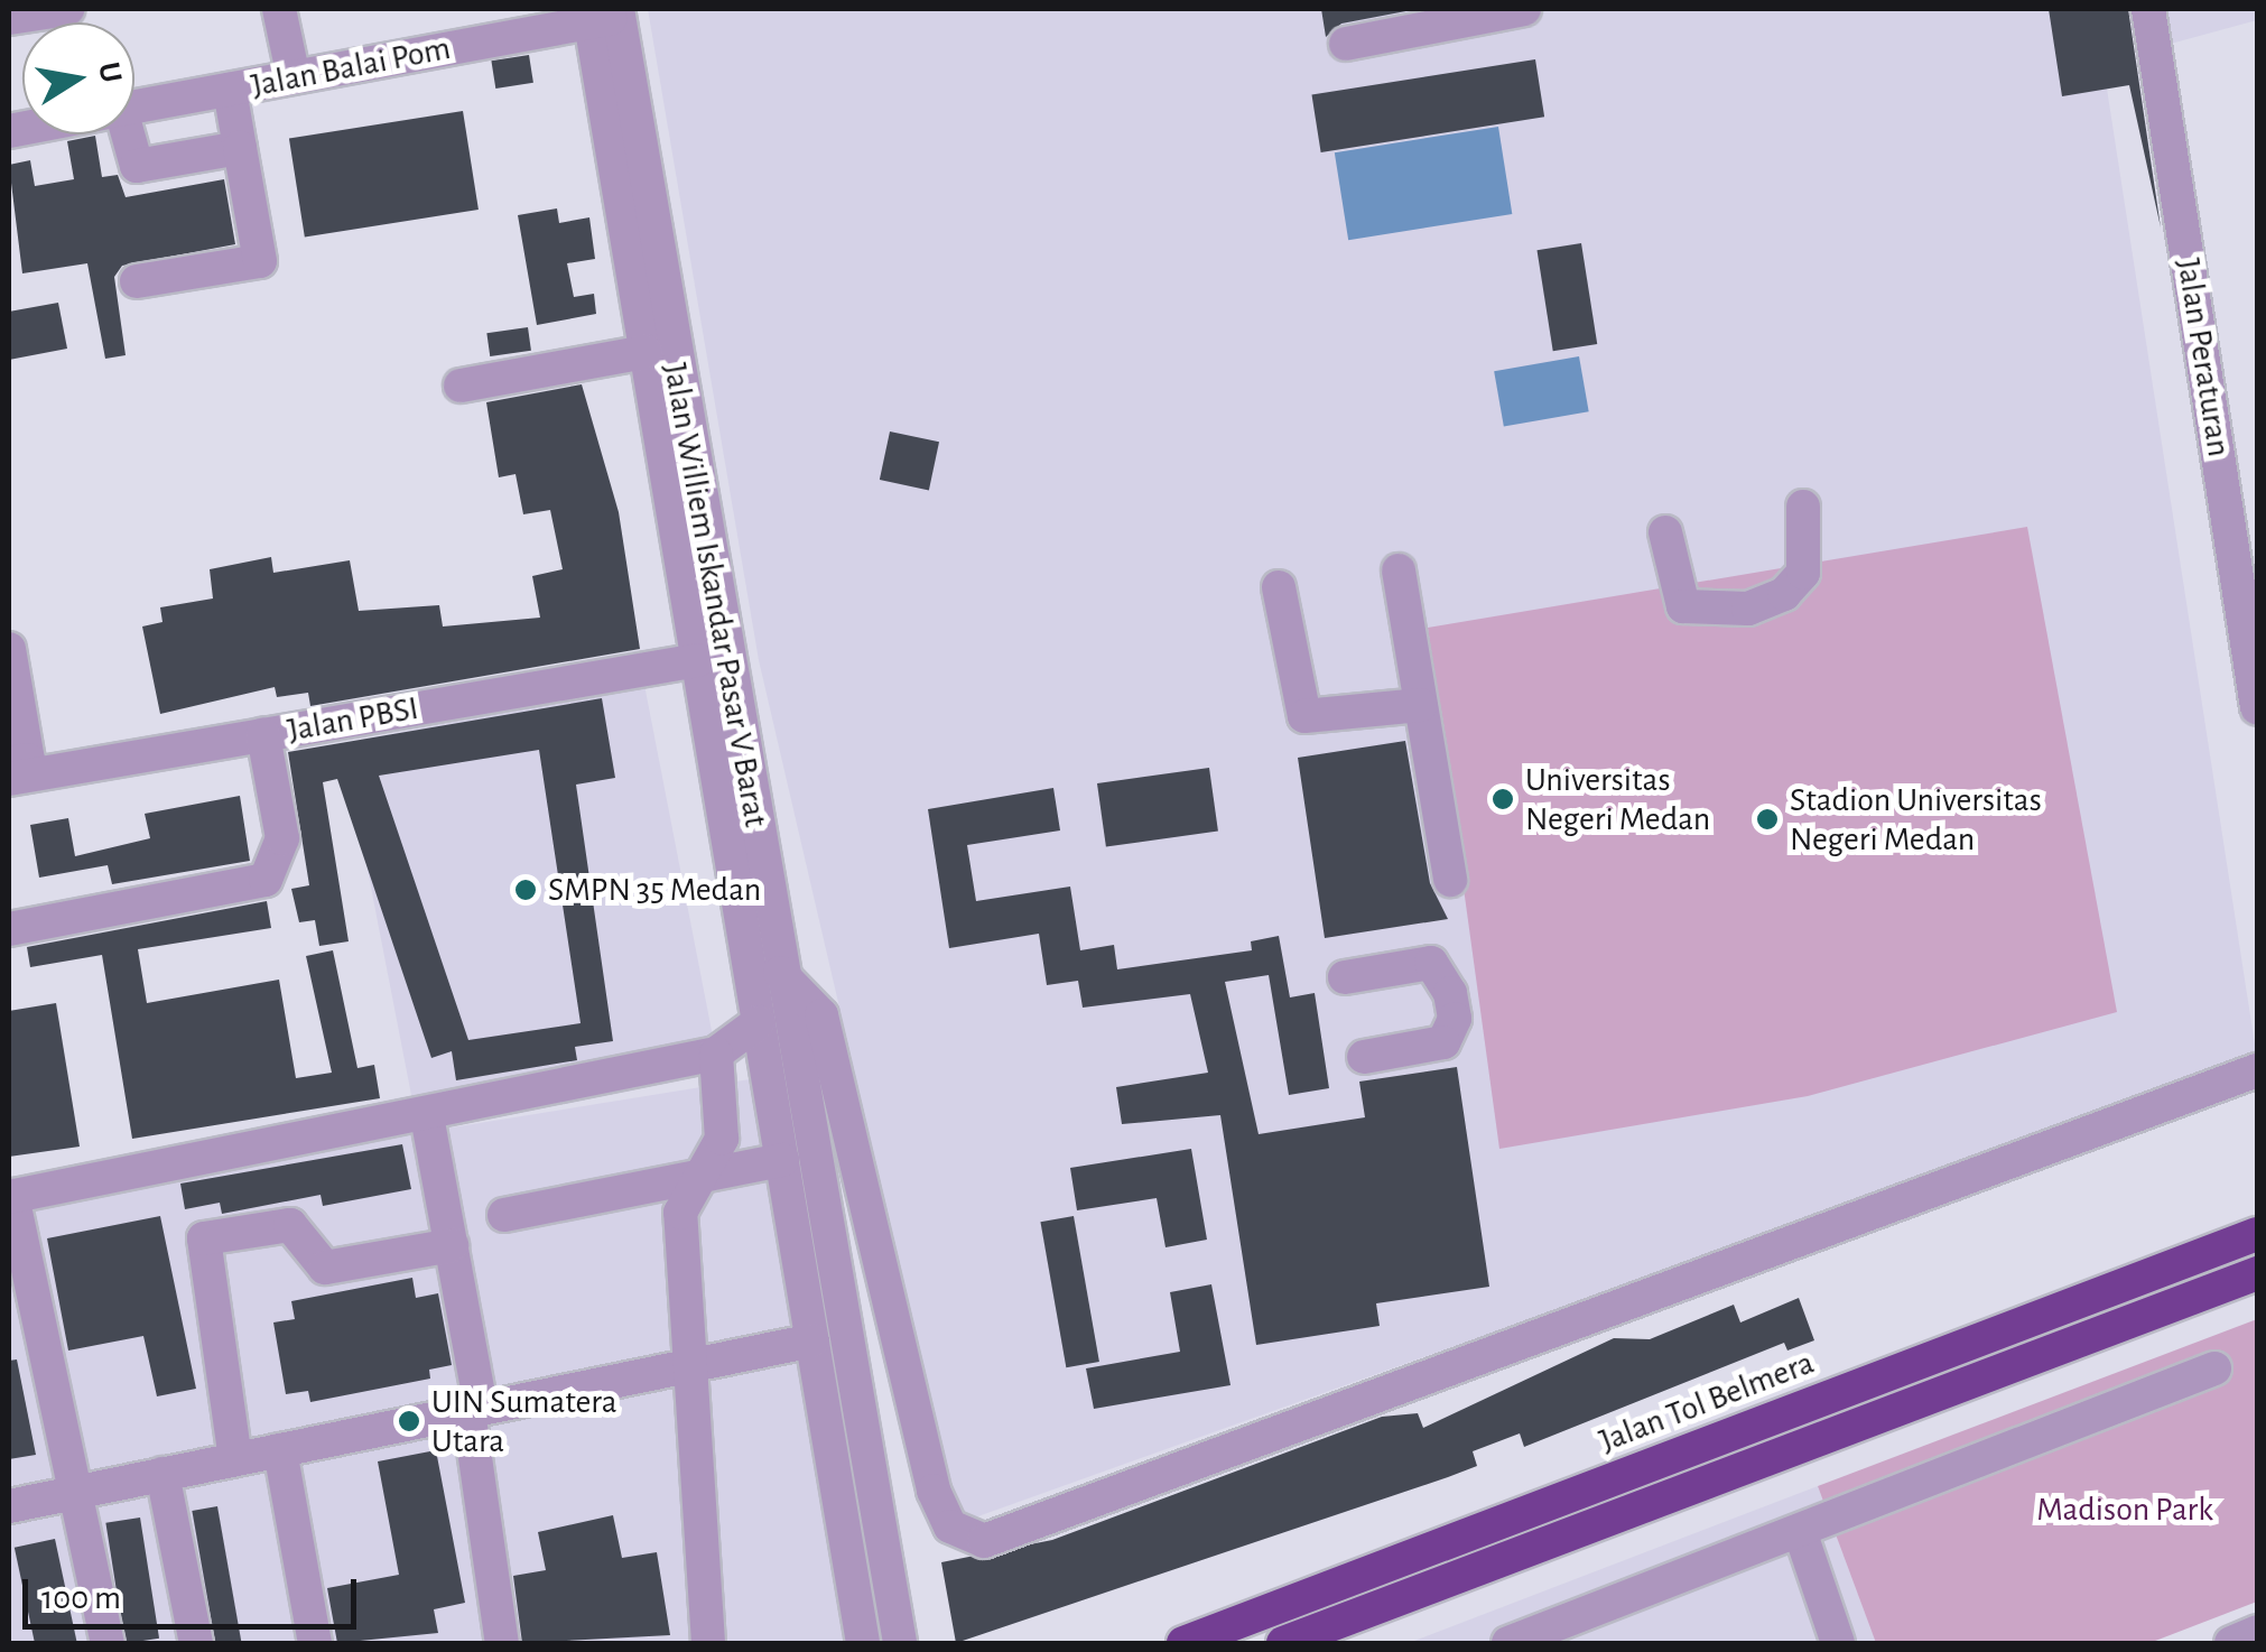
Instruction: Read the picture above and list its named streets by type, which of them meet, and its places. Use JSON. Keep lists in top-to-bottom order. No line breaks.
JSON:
{"streets":{"highway":["Jalan Tol Belmera"],"street":["Jalan Balai Pom","Jalan Peraturan","Jalan Williem Iskandar Pasar V Barat","Jalan PBSI"]},"crossings":[["Jalan Balai Pom","Jalan Williem Iskandar Pasar V Barat"],["Jalan Williem Iskandar Pasar V Barat","Jalan PBSI"]],"parks":["Madison Park"],"places":["Universitas Negeri Medan","Stadion Universitas Negeri Medan","SMPN 35 Medan","UIN Sumatera Utara"],"scale_bar":"100 m","north":"right"}
